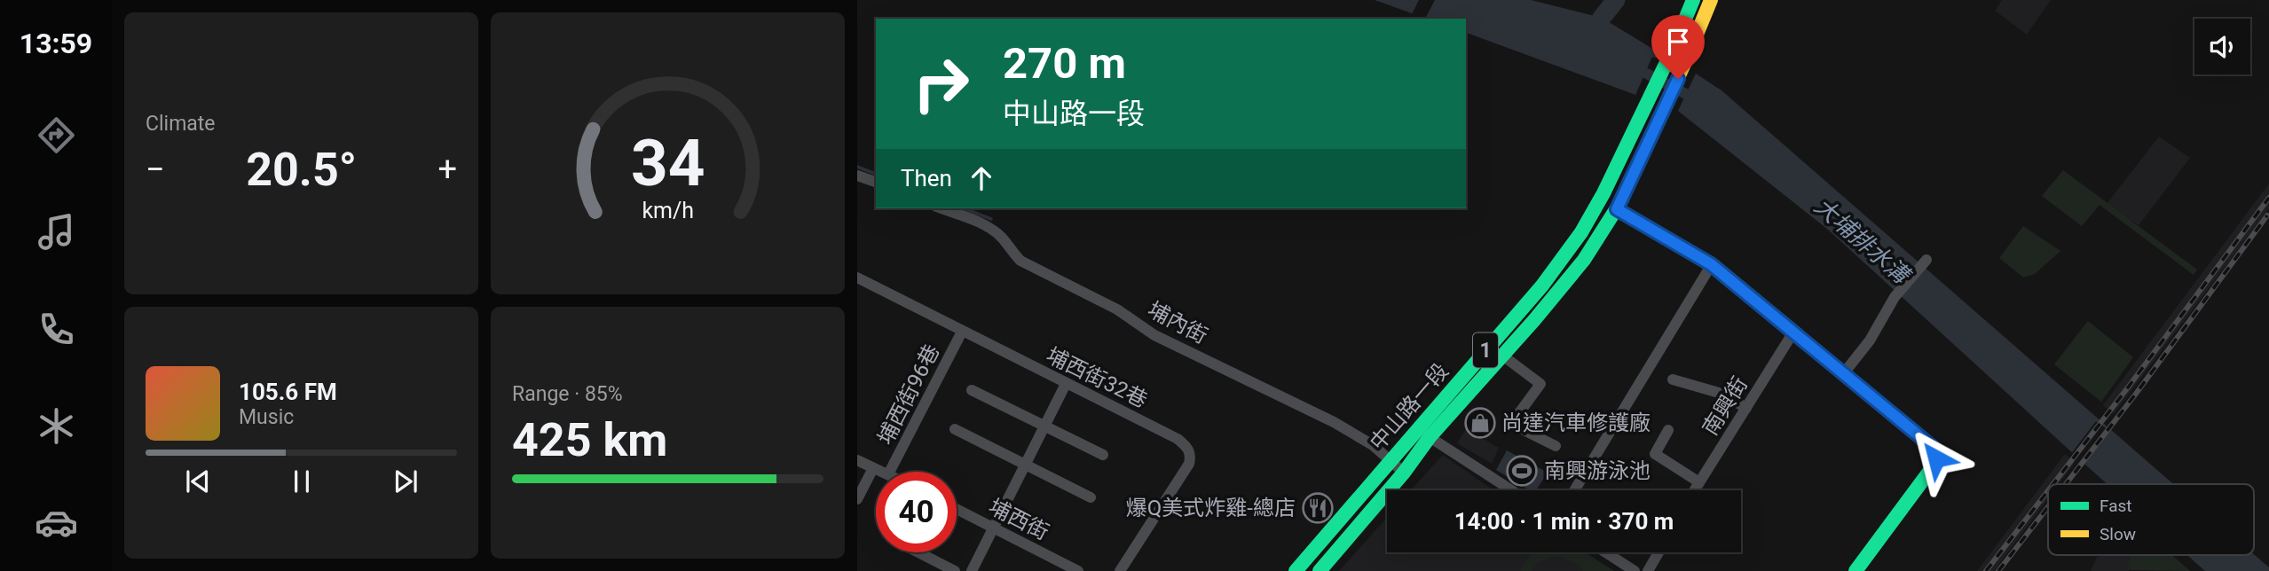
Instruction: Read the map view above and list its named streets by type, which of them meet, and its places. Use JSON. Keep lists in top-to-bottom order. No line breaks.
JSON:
{"streets":{"main road":["1","中山路一段"],"street":["埔內街","埔西街32巷","埔西街96巷","南興街","埔西街"]},"crossings":[["埔內街","中山路一段"],["埔西街32巷","埔西街96巷"]],"water":["大埔排水溝"],"places":{"shop":["尚達汽車修護廠"],"sports":["南興游泳池"],"restaurant":["爆Q美式炸雞-總店"]},"legend":["Fast","Slow"],"page":{"tabs":"13:59","tile":["Climate",["Range · 85%","425 km"]],"turn":["270 m","中山路一段"],"heat":["−","20.5°","+"],"then":"Then","song":["105.6 FM","Music"],"limit":"40","trip":"14:00 · 1 min · 370 m","gauge":["34","km/h"]}}
